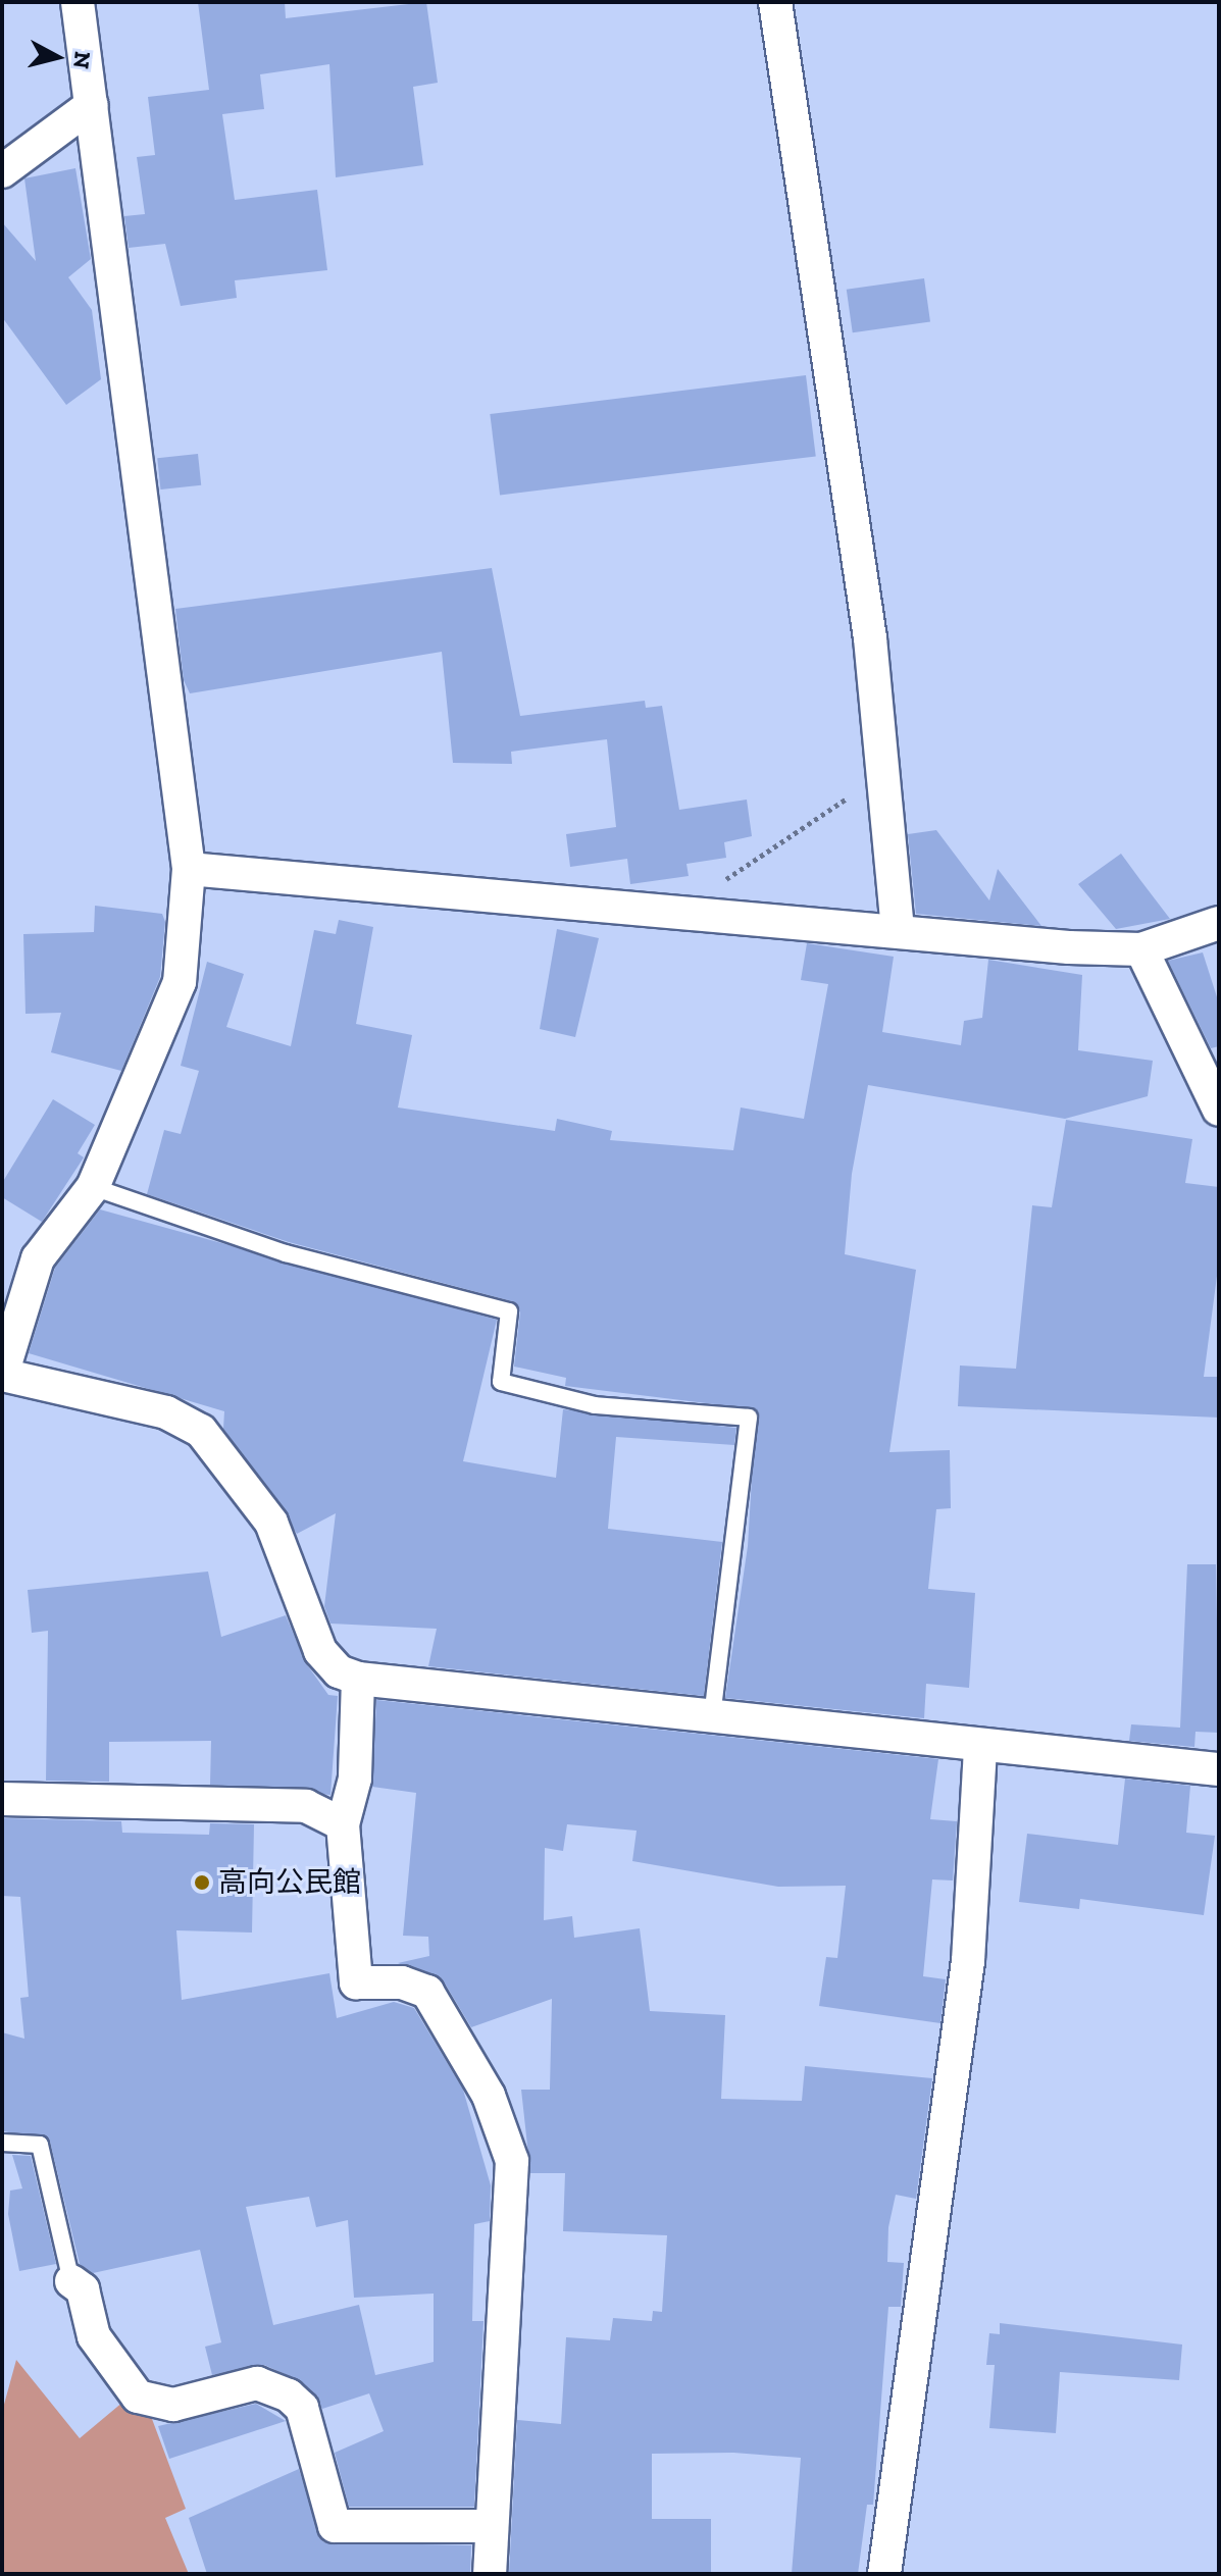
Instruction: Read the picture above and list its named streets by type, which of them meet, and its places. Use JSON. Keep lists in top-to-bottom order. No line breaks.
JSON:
{"places":["高向公民館"],"north":"right"}
